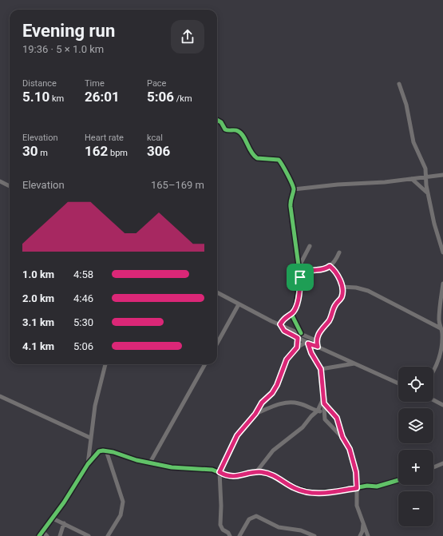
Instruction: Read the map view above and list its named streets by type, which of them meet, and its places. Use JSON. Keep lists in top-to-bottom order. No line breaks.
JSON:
{"page":{"heading":["Evening run","19:36 · 5 × 1.0 km"],"stats":[["Distance","5.10 km"],["Time","26:01"],["Pace","5:06 /km"],["Elevation","30 m"],["Heart rate","162 bpm"],["kcal","306"]],"chart":["Elevation","165–169 m"],"list":[{"name":"1.0 km","note":"4:58"},{"name":"2.0 km","note":"4:46"},{"name":"3.1 km","note":"5:30"},{"name":"4.1 km","note":"5:06"}],"map_buttons":["+","−"]}}
